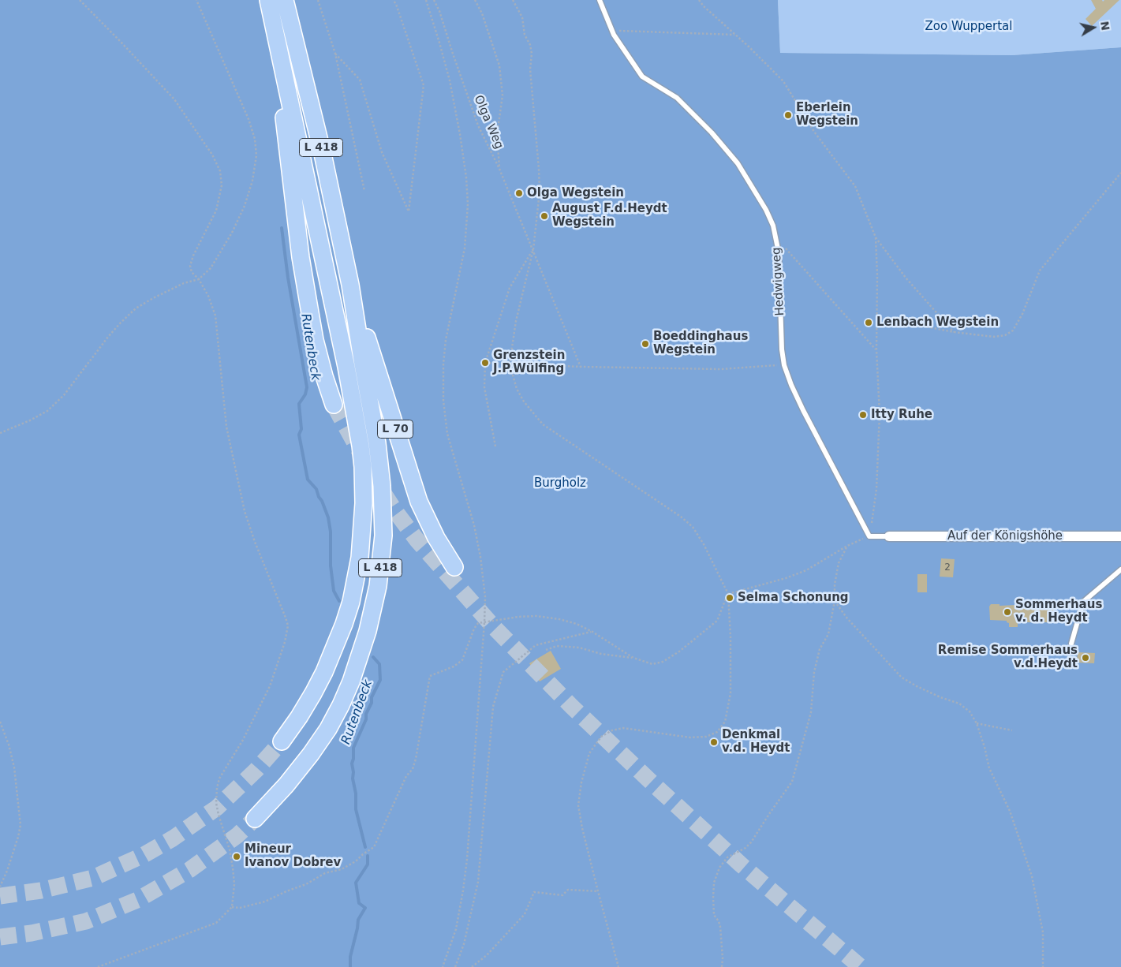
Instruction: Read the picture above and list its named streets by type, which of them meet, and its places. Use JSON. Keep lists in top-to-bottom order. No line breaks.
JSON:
{"streets":{"highway":["L 418","L 70"],"street":["Auf der Königshöhe"],"lane":["Hedwigweg"],"path":["Olga Weg"]},"crossings":[["L 418","L 70"]],"water":["Rutenbeck"],"parks":["Zoo Wuppertal","Burgholz"],"places":["Eberlein Wegstein","Olga Wegstein","August F.d.Heydt Wegstein","Lenbach Wegstein","Boeddinghaus Wegstein","Grenzstein J.P.Wülfing","Itty Ruhe","Selma Schonung","Sommerhaus v. d. Heydt","Remise Sommerhaus v.d.Heydt","Denkmal v.d. Heydt","Mineur Ivanov Dobrev"],"house_numbers":["2"],"north":"right"}
